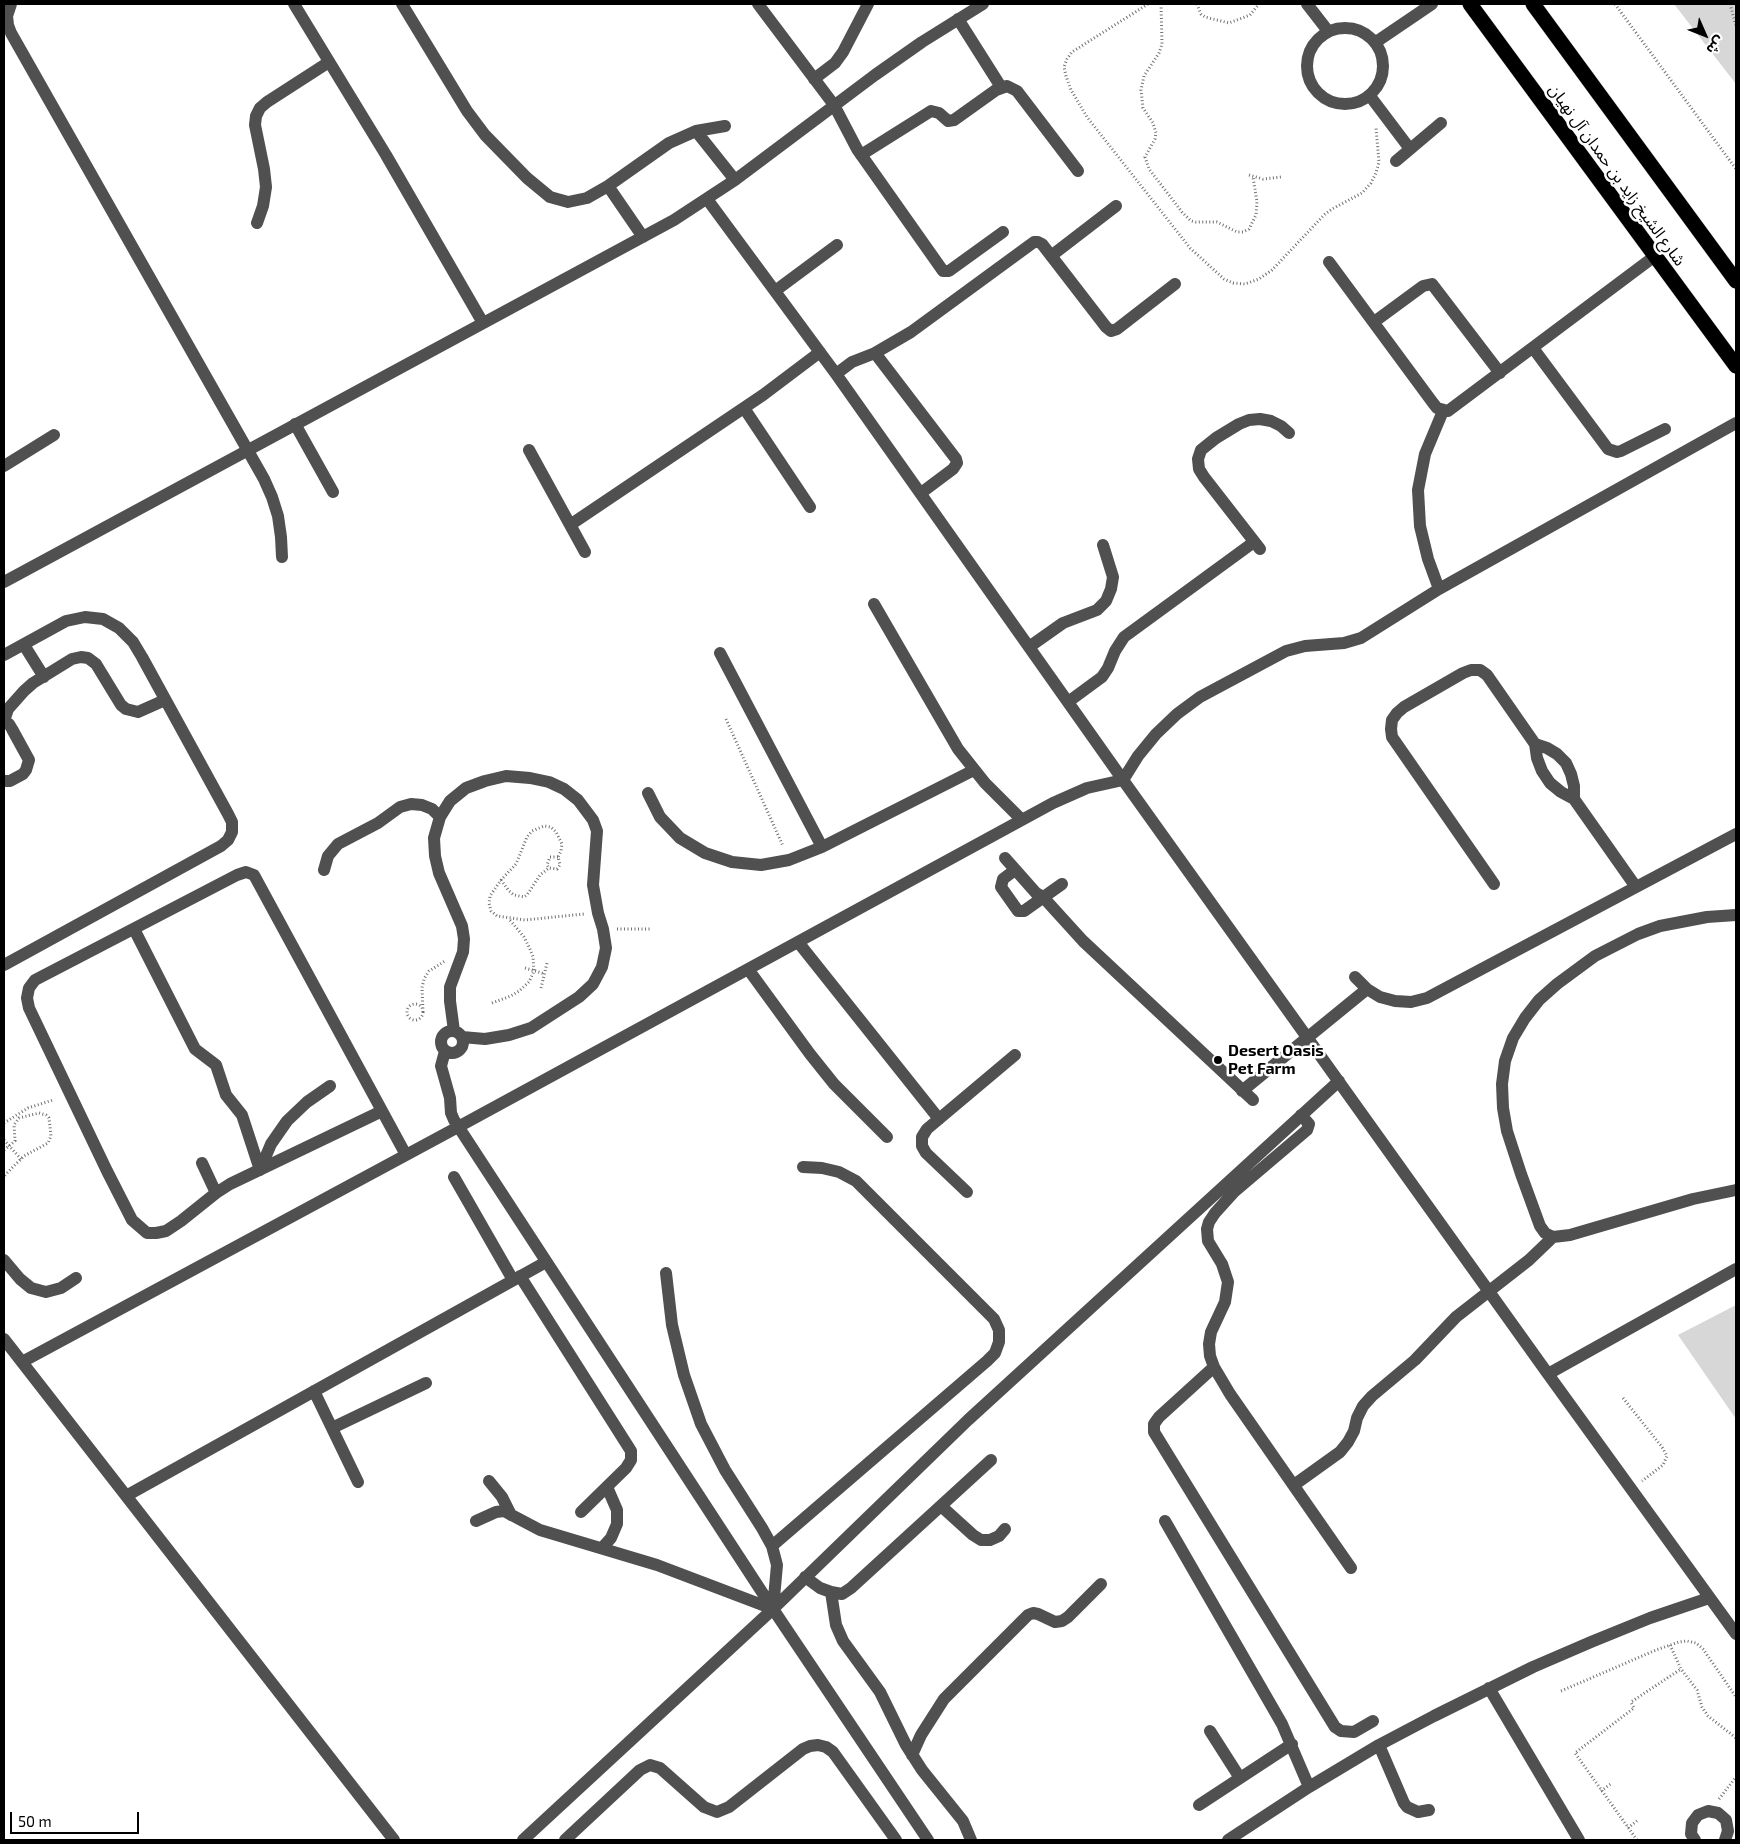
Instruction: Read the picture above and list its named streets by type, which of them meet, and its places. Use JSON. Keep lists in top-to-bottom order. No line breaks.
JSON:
{"streets":{"highway":["شارع الشيخ زايد بن حمدان آل نهيان"]},"places":["Desert Oasis Pet Farm"],"scale_bar":"50 m","north":"bottom right"}
